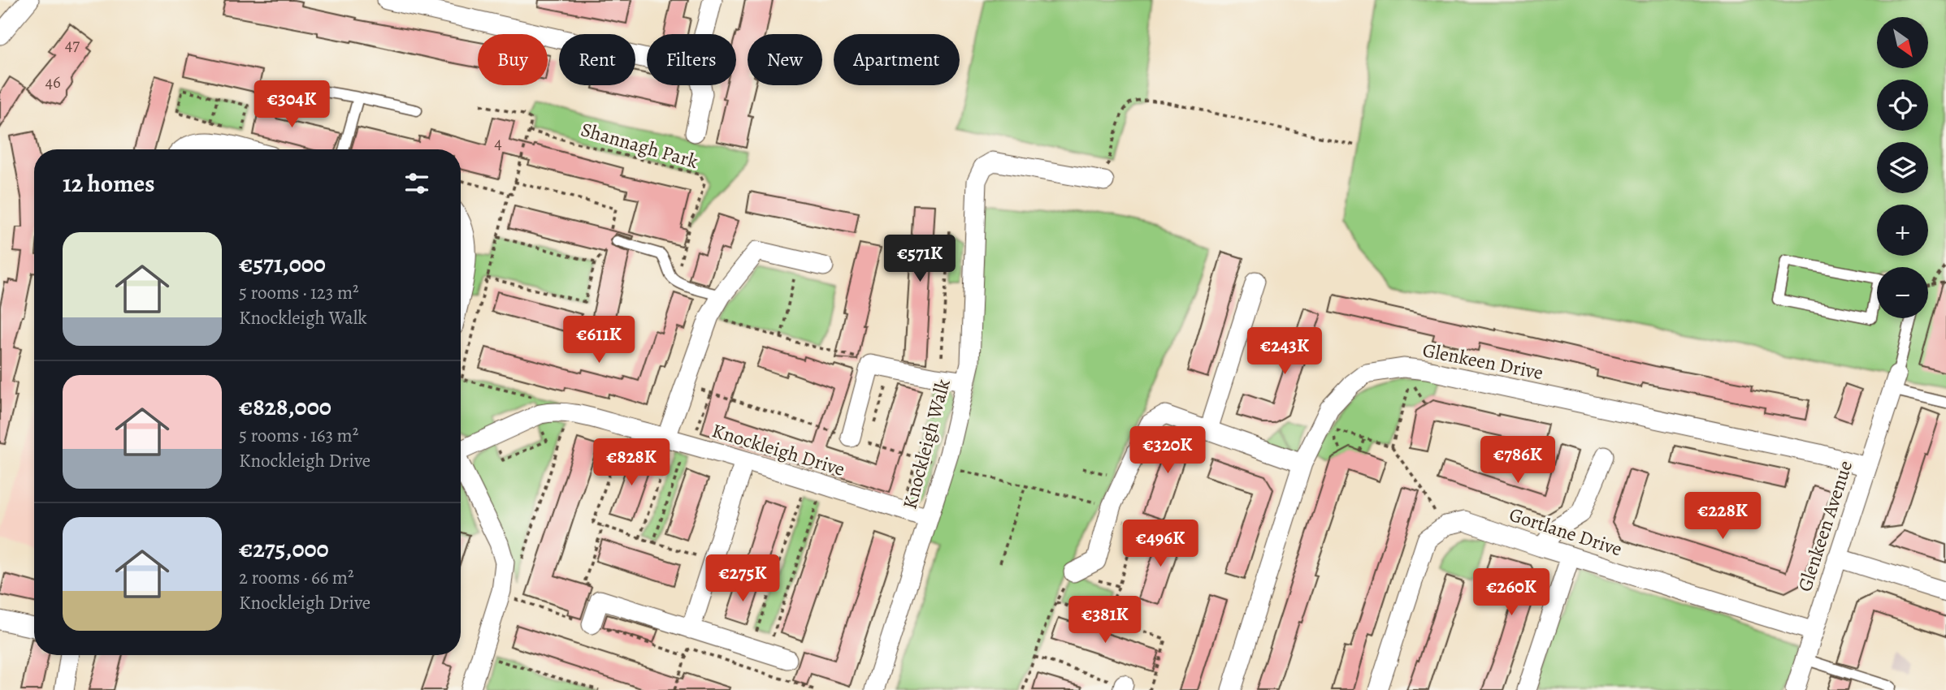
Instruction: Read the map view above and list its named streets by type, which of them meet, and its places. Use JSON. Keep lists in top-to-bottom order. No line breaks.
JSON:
{"streets":{"street":["Glenkeen Drive","Knockleigh Walk","Knockleigh Drive","Glenkeen Avenue","Gortlane Drive"],"path":["Shannagh Park"]},"crossings":[["Glenkeen Drive","Glenkeen Avenue"],["Knockleigh Walk","Knockleigh Drive"],["Glenkeen Avenue","Gortlane Drive"]],"house_numbers":["47","46","4"],"north":"bottom right","page":{"map_buttons":["+","−"],"chip":["Buy","Rent","Filters","New","Apartment"],"price":["€304K","€571K","€611K","€243K","€320K","€786K","€828K","€228K","€496K","€275K","€260K","€381K"],"heading":"12 homes","list":[{"name":"€571,000","note":"5 rooms · 123 m² · Knockleigh Walk"},{"name":"€828,000","note":"5 rooms · 163 m² · Knockleigh Drive"},{"name":"€275,000","note":"2 rooms · 66 m² · Knockleigh Drive"}]}}
